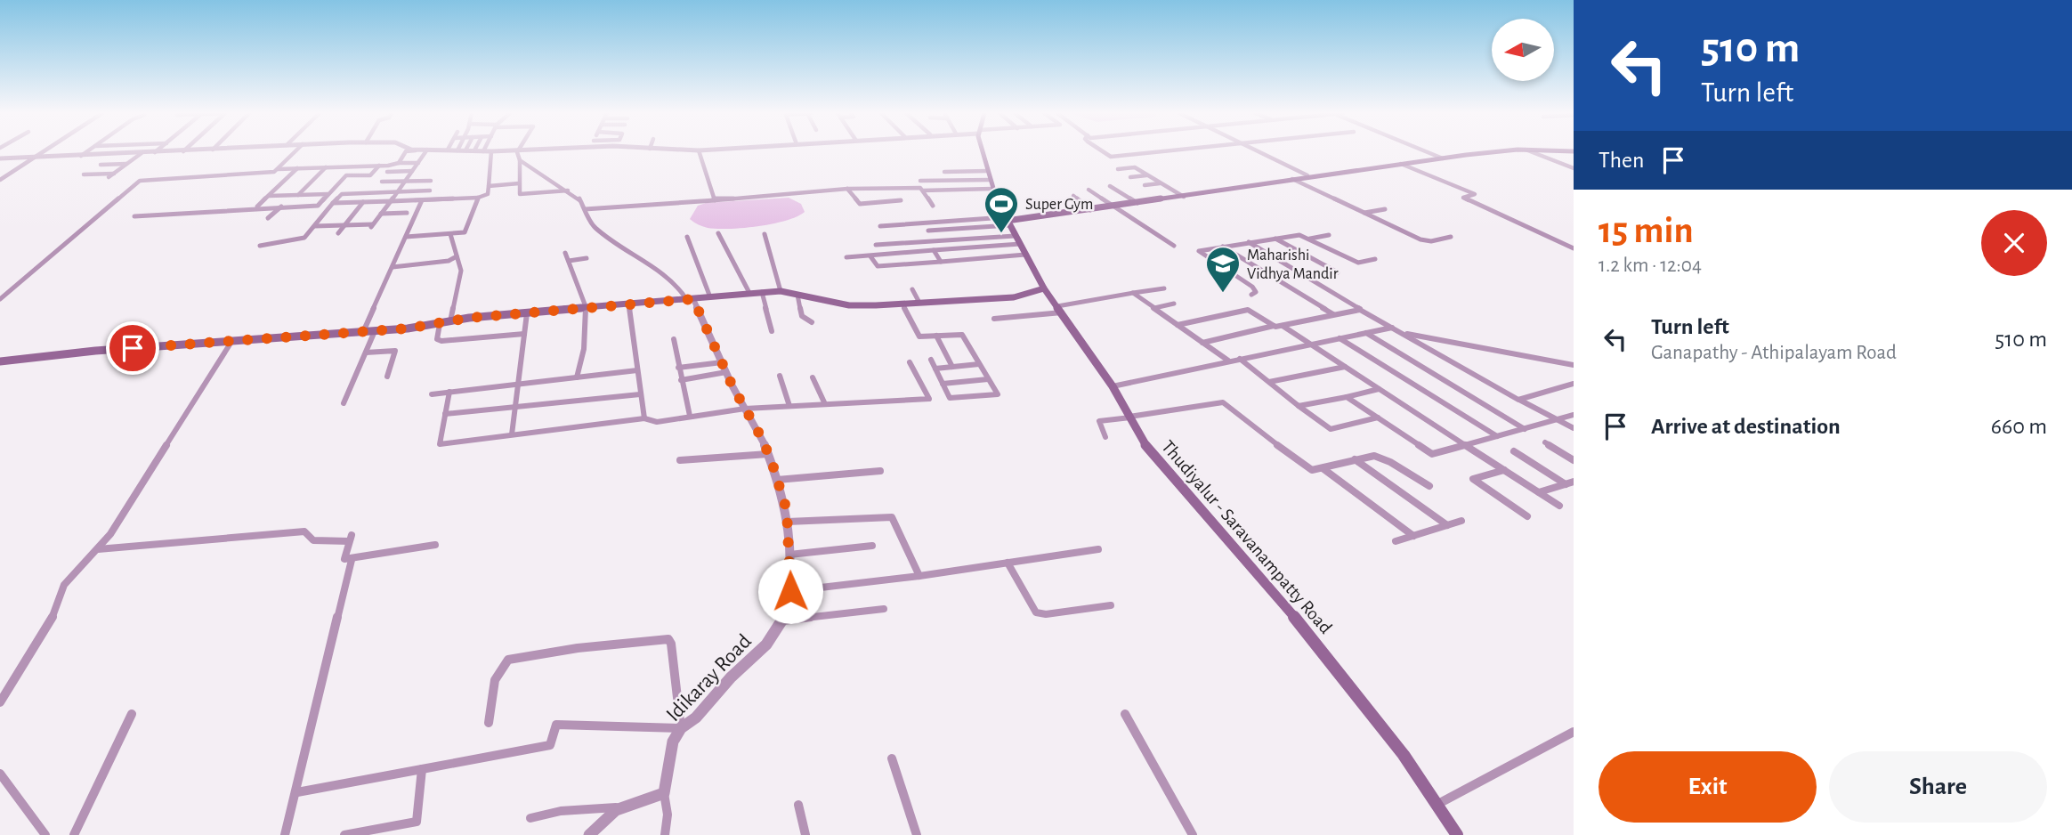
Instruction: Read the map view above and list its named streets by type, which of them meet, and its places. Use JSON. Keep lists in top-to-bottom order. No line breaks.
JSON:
{"streets":{"main road":["Thudiyalur - Saravanampatty Road"],"street":["Idikaray Road"]},"places":{"sports":["Super Gym"],"school or university":["Maharishi Vidhya Mandir"]},"north":"left","page":{"turn":["510 m","Turn left"],"then":"Then","heading":["15 min","1.2 km · 12:04"],"list":[{"name":"Turn left","note":"Ganapathy - Athipalayam Road","value":"510 m"},{"name":"Arrive at destination","value":"660 m"}],"buttons":["Exit","Share"]}}
